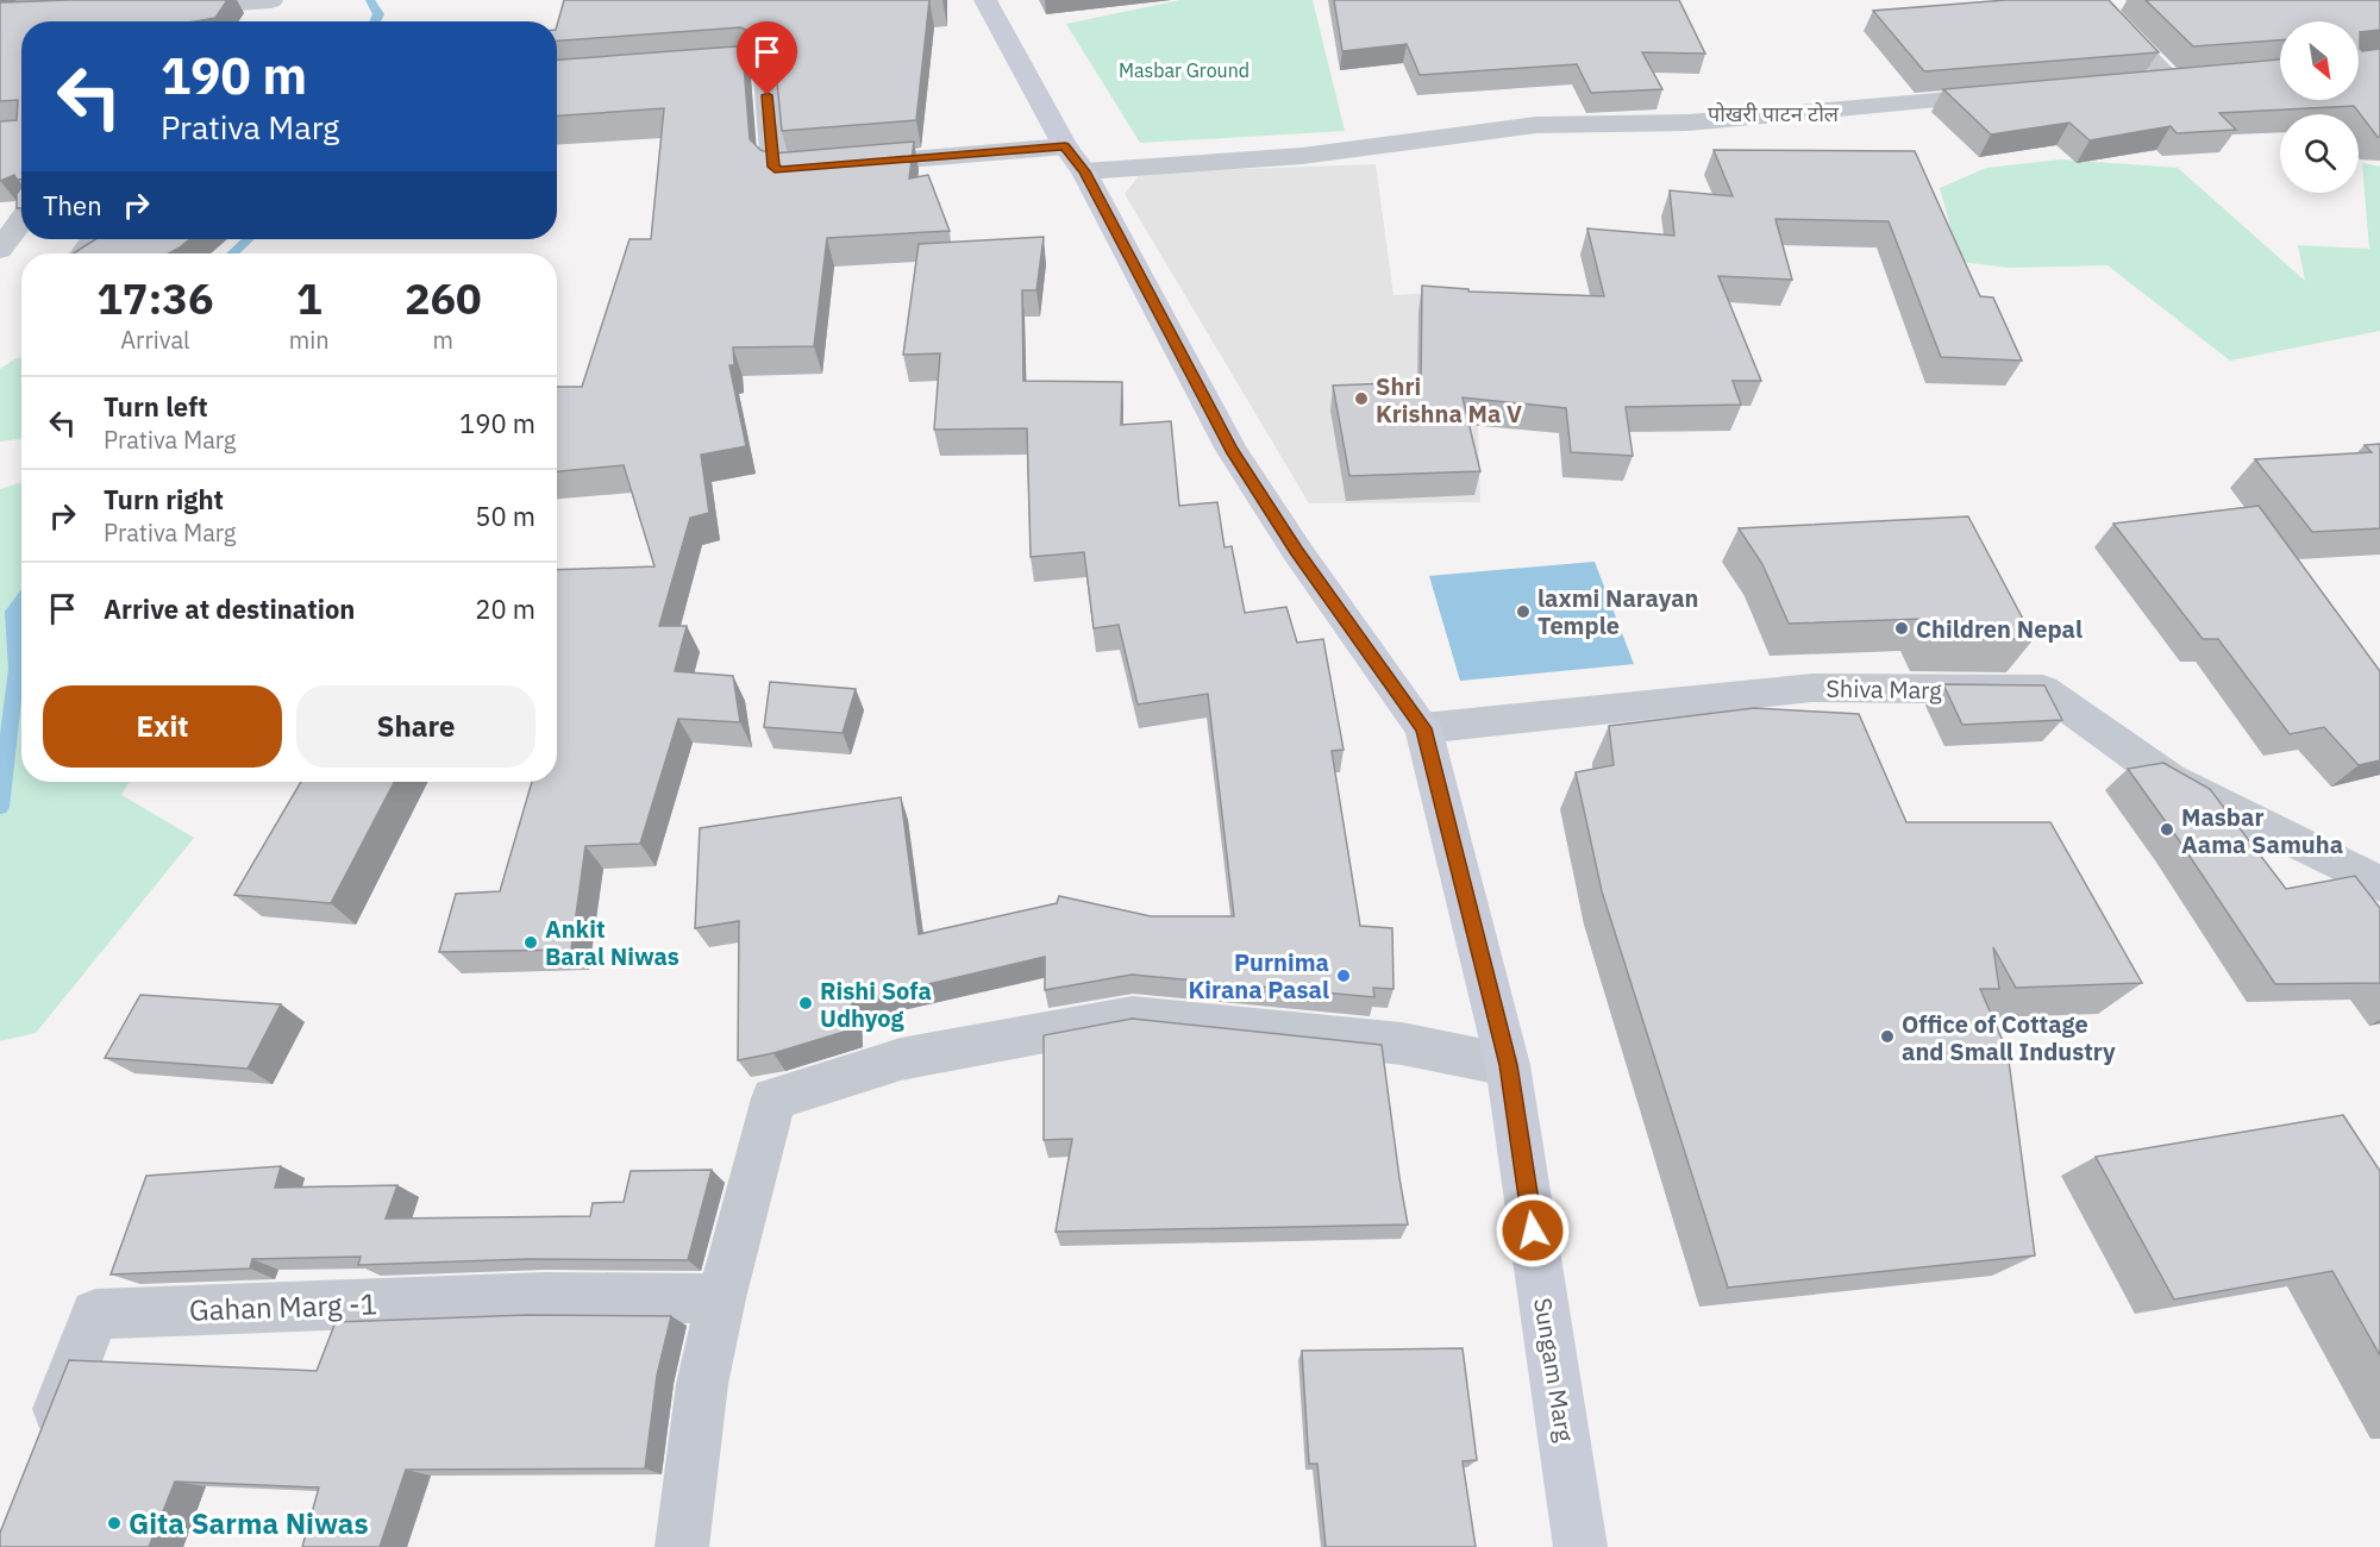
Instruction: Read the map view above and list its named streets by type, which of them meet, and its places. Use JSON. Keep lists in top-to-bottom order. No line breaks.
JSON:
{"streets":{"main road":["Sungam Marg"],"street":["Shiva Marg","Gahan Marg -1"]},"crossings":[["Shiva Marg","Sungam Marg"]],"districts":["पोखरी पाटन टोल"],"parks":["Masbar Ground"],"places":["Shri Krishna Ma V","laxmi Narayan Temple","Children Nepal","Masbar Aama Samuha","Ankit Baral Niwas","Purnima Kirana Pasal","Rishi Sofa Udhyog","Office of Cottage and Small Industry","Gita Sarma Niwas"],"north":"bottom right","page":{"turn":["190 m","Prativa Marg"],"then":"Then","eta":["17:36","Arrival","1","min","260","m"],"list":[{"name":"Turn left","note":"Prativa Marg","value":"190 m"},{"name":"Turn right","note":"Prativa Marg","value":"50 m"},{"name":"Arrive at destination","value":"20 m"}],"buttons":["Exit","Share"]}}
